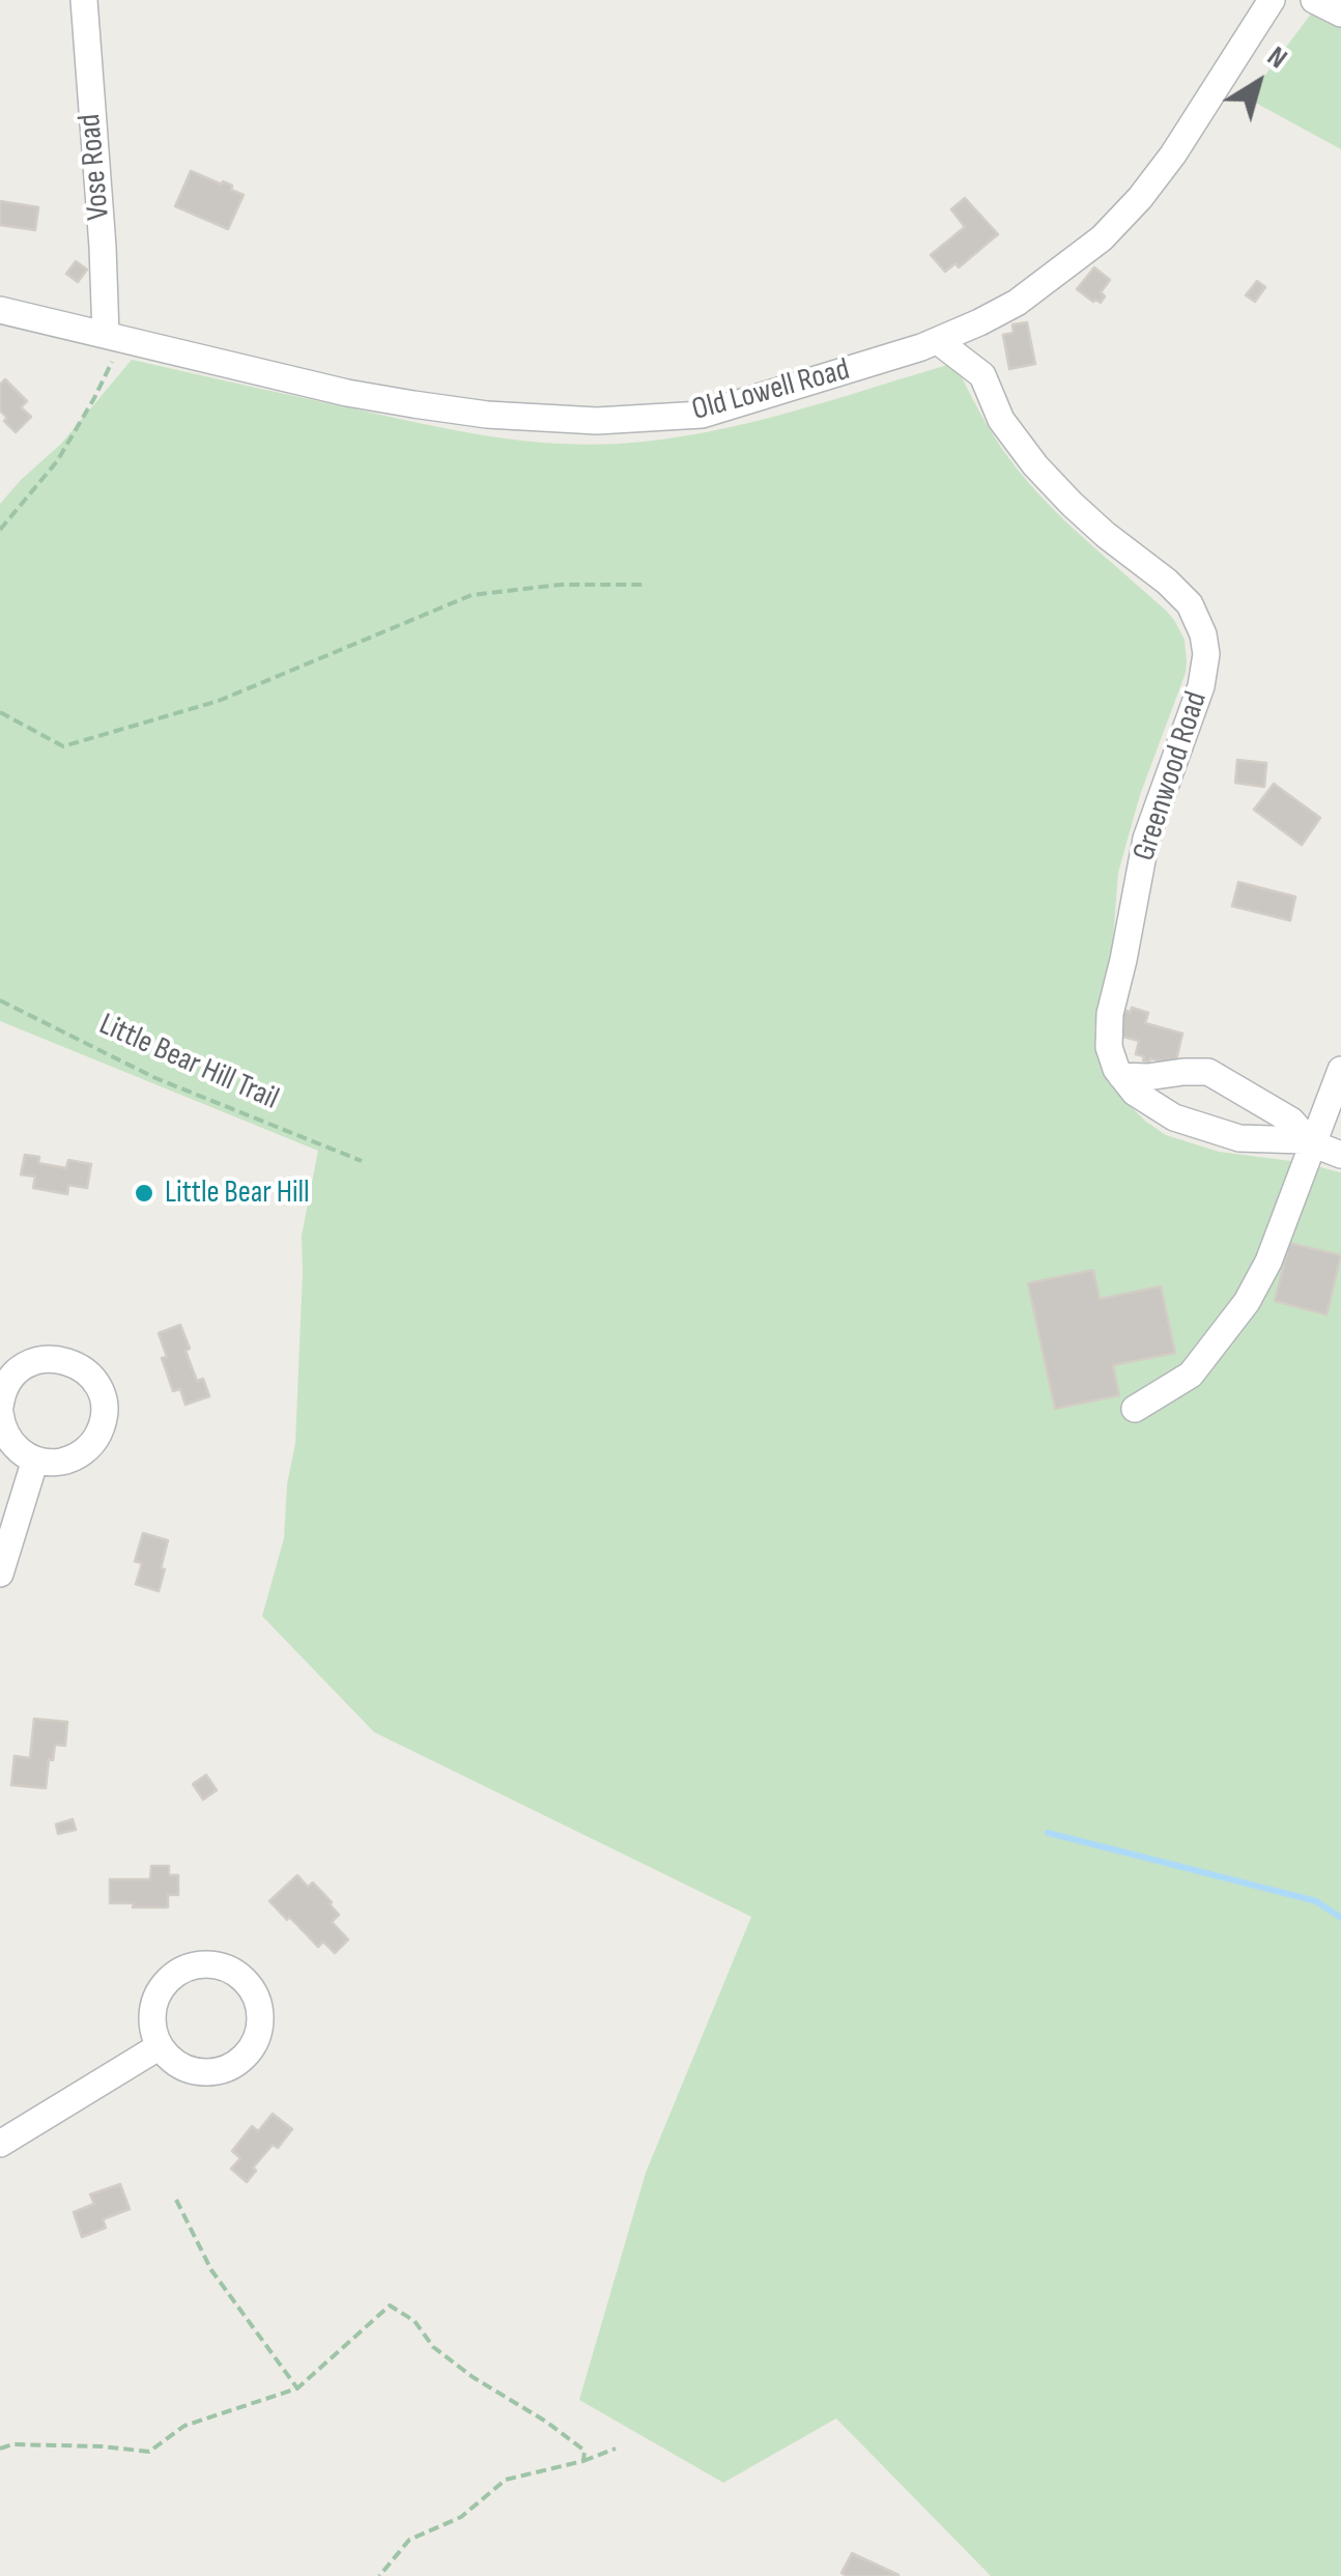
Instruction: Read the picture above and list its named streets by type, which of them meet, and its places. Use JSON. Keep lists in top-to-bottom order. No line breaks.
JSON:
{"streets":{"street":["Vose Road","Old Lowell Road","Greenwood Road"],"path":["Little Bear Hill Trail"]},"crossings":[["Vose Road","Old Lowell Road"],["Old Lowell Road","Greenwood Road"]],"places":["Little Bear Hill"],"north":"top right"}
